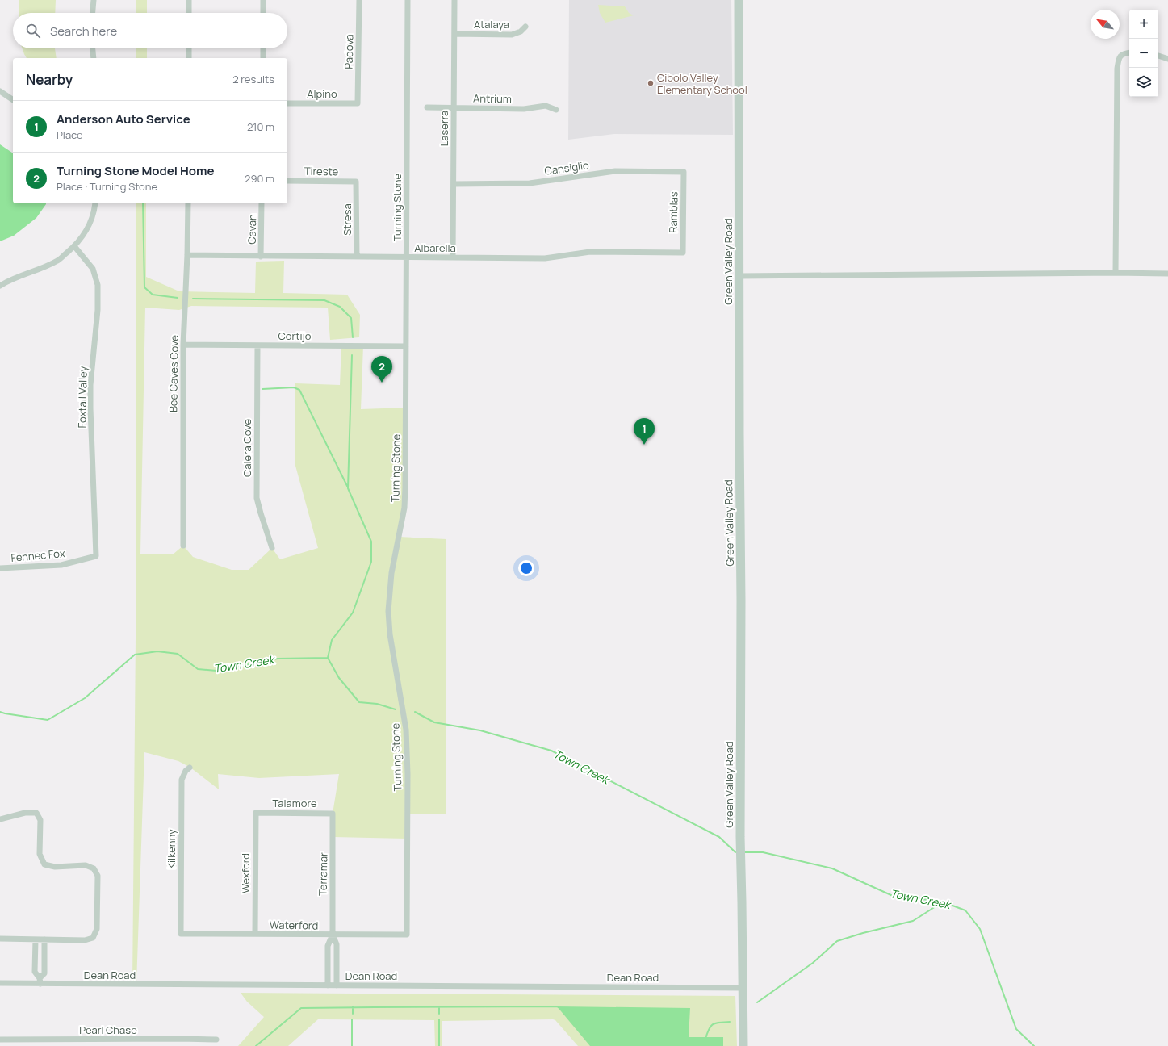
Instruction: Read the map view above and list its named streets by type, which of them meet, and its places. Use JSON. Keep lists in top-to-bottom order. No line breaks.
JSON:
{"streets":{"street":["Atalaya","Padova","Alpino","Antrium","Laserra","Cansiglio","Tireste","Turning Stone","Ramblas","Stresa","Cavan","Albarella","Green Valley Road","Cortijo","Bee Caves Cove","Foxtail Valley","Calera Cove","Fennec Fox","Talamore","Kilkenny","Wexford","Terramar","Waterford","Dean Road","Pearl Chase"]},"crossings":[["Atalaya","Laserra"],["Padova","Alpino"],["Antrium","Laserra"],["Laserra","Cansiglio"],["Laserra","Albarella"],["Cansiglio","Ramblas"],["Tireste","Stresa"],["Turning Stone","Albarella"],["Turning Stone","Cortijo"],["Turning Stone","Waterford"],["Ramblas","Albarella"],["Stresa","Albarella"],["Cavan","Albarella"],["Albarella","Bee Caves Cove"],["Green Valley Road","Dean Road"],["Cortijo","Bee Caves Cove"],["Cortijo","Calera Cove"],["Foxtail Valley","Fennec Fox"],["Talamore","Wexford"],["Talamore","Terramar"],["Kilkenny","Waterford"],["Wexford","Waterford"],["Terramar","Waterford"],["Terramar","Dean Road"]],"water":["Town Creek"],"places":["Cibolo Valley Elementary School"],"north":"top left","page":{"map_buttons":["+","−"],"search":"Search here","heading":["Nearby","2 results"],"list":[{"mark":"1","name":"Anderson Auto Service","note":"Place","value":"210 m"},{"mark":"2","name":"Turning Stone Model Home","note":"Place · Turning Stone","value":"290 m"}],"pins":["2","1"]}}
